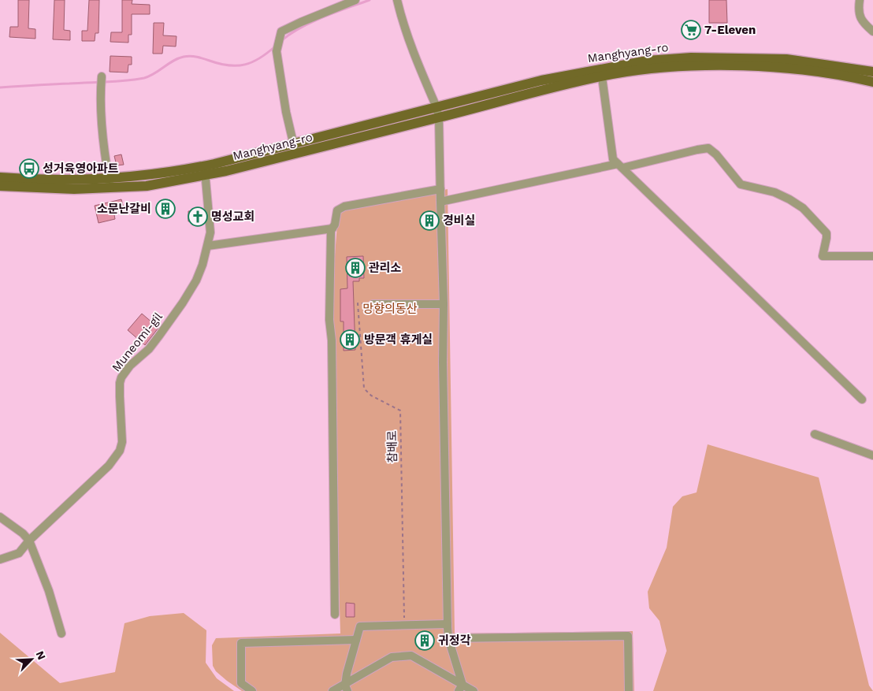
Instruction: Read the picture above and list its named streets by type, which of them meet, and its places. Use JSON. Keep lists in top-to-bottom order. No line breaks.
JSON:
{"streets":{"main road":["Manghyang-ro"],"street":["Muneomi-gil"],"path":["참배로"]},"crossings":[["Manghyang-ro","Muneomi-gil"]],"parks":["망향의동산"],"places":{"supermarket":["7-Eleven"],"bus stop":["성거육영아파트"],"building":["소문난갈비","경비실","관리소","방문객 휴게실","귀정각"],"church":["명성교회"]},"north":"top right"}
